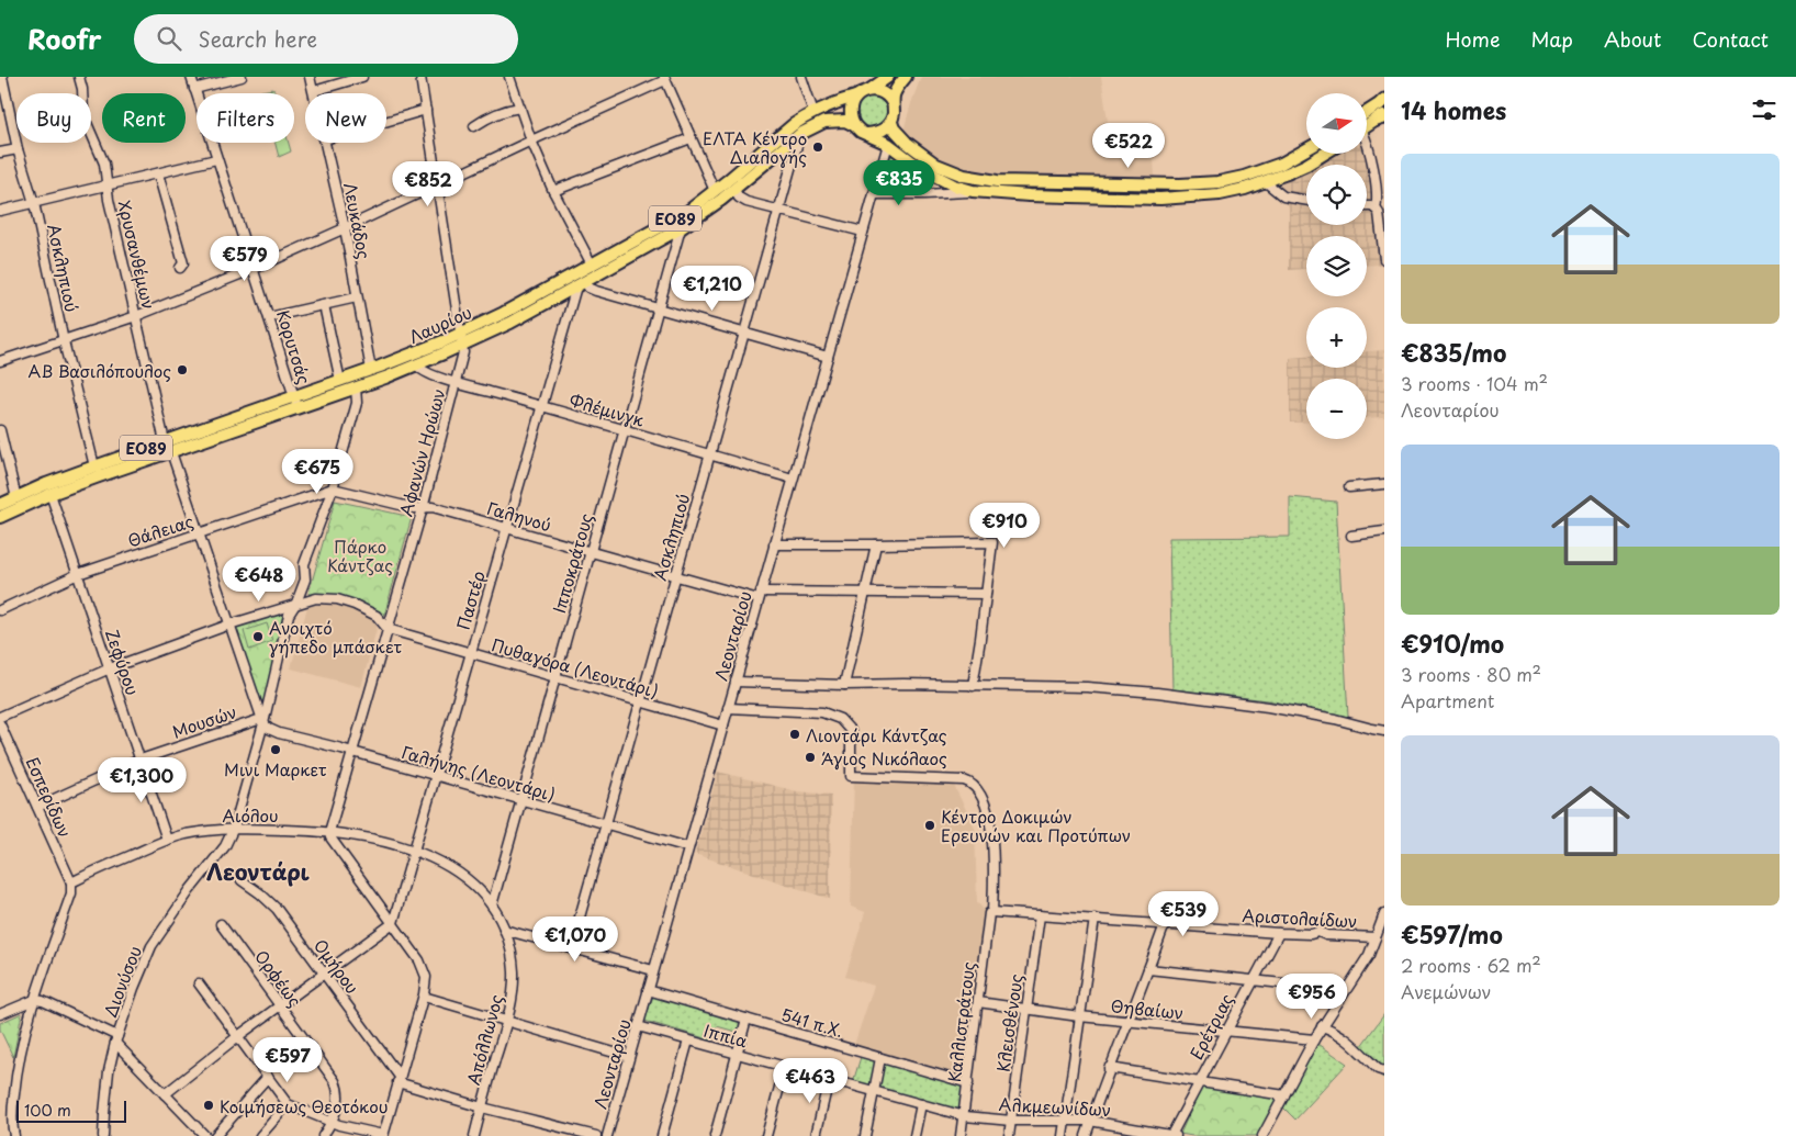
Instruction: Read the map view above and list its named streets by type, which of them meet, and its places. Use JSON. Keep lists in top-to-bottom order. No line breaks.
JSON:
{"streets":{"main road":["ΕΟ89","Λαυρίου"],"street":["Λευκάδος","Χρυσανθέμων","Ασκληπιού","Κορυτσάς","Φλέμινγκ","Αφανών Ηρώων","Γαληνού","Θάλειας","Ιπποκράτους","Παστέρ","Λεονταρίου","Ζεφύρου","Πυθαγόρα (Λεοντάρι)","Μουσών","Γαλήνης (Λεοντάρι)","Εσπερίδων","Αιόλου","Αριστολαίδων","Ομήρου","Ορφέως","Διονύσου","Θηβαίων","541 π.Χ.","Καλλιστράτους","Κλεισθένους","Ερέτριας","Ιππία","Απόλλωνος","Αλκμεωνίδων"]},"crossings":[["Λευκάδος","Λαυρίου"],["Χρυσανθέμων","Λαυρίου"],["Χρυσανθέμων","Θάλειας"],["Χρυσανθέμων","Μουσών"],["Χρυσανθέμων","Γαλήνης (Λεοντάρι)"],["Χρυσανθέμων","Διονύσου"],["Ασκληπιού","Λαυρίου"],["Ασκληπιού","Φλέμινγκ"],["Ασκληπιού","Γαληνού"],["Ασκληπιού","Πυθαγόρα (Λεοντάρι)"],["Ασκληπιού","Γαλήνης (Λεοντάρι)"],["Λαυρίου","Κορυτσάς"],["Λαυρίου","Φλέμινγκ"],["Λαυρίου","Αφανών Ηρώων"],["Λαυρίου","Ιπποκράτους"],["Λαυρίου","Παστέρ"],["Λαυρίου","Λεονταρίου"],["Λαυρίου","Ζεφύρου"],["Λαυρίου","Διονύσου"],["Φλέμινγκ","Αφανών Ηρώων"],["Φλέμινγκ","Ιπποκράτους"],["Φλέμινγκ","Παστέρ"],["Φλέμινγκ","Λεονταρίου"],["Αφανών Ηρώων","Γαληνού"],["Αφανών Ηρώων","Πυθαγόρα (Λεοντάρι)"],["Αφανών Ηρώων","Γαλήνης (Λεοντάρι)"],["Αφανών Ηρώων","Αιόλου"],["Αφανών Ηρώων","Απόλλωνος"],["Γαληνού","Θάλειας"],["Γαληνού","Ιπποκράτους"],["Γαληνού","Παστέρ"],["Γαληνού","Λεονταρίου"],["Γαληνού","Διονύσου"],["Θάλειας","Ζεφύρου"],["Θάλειας","Διονύσου"],["Ιπποκράτους","Πυθαγόρα (Λεοντάρι)"],["Ιπποκράτους","Γαλήνης (Λεοντάρι)"],["Ιπποκράτους","Απόλλωνος"],["Παστέρ","Πυθαγόρα (Λεοντάρι)"],["Παστέρ","Γαλήνης (Λεοντάρι)"],["Παστέρ","Απόλλωνος"],["Λεονταρίου","Πυθαγόρα (Λεοντάρι)"],["Λεονταρίου","Γαλήνης (Λεοντάρι)"],["Λεονταρίου","541 π.Χ."],["Λεονταρίου","Καλλιστράτους"],["Λεονταρίου","Ιππία"],["Ζεφύρου","Μουσών"],["Ζεφύρου","Αιόλου"],["Μουσών","Γαλήνης (Λεοντάρι)"],["Μουσών","Εσπερίδων"],["Μουσών","Διονύσου"],["Γαλήνης (Λεοντάρι)","Διονύσου"],["Εσπερίδων","Αιόλου"],["Αιόλου","Διονύσου"],["Αιόλου","Απόλλωνος"],["Αριστολαίδων","Καλλιστράτους"],["Αριστολαίδων","Κλεισθένους"],["Αριστολαίδων","Ερέτριας"],["Θηβαίων","Καλλιστράτους"],["Θηβαίων","Κλεισθένους"],["Θηβαίων","Ερέτριας"],["541 π.Χ.","Καλλιστράτους"],["Καλλιστράτους","Ιππία"],["Καλλιστράτους","Αλκμεωνίδων"],["Κλεισθένους","Αλκμεωνίδων"],["Ερέτριας","Αλκμεωνίδων"],["Ιππία","Αλκμεωνίδων"]],"districts":["Λεοντάρι"],"parks":["Πάρκο Κάντζας"],"places":["ΕΛΤΑ Κέντρο Διαλογής","ΑΒ Βασιλόπουλος","Ανοιχτό γήπεδο μπάσκετ","Λιοντάρι Κάντζας","Μινι Μαρκετ","Άγιος Νικόλαος","Κέντρο Δοκιμών Ερευνών και Προτύπων","Κοιμήσεως Θεοτόκου"],"scale_bar":"100 m","north":"right","page":{"header":"Roofr","search":"Search here","nav":["Home","Map","About","Contact"],"heading":"14 homes","map_buttons":["+","−"],"chip":["Buy","Rent","Filters","New"],"price":["€522","€835","€852","€579","€1,210","€675","€910","€648","€1,300","€539","€1,070","€956","€597","€463"],"list":[{"name":"€835/mo","note":"3 rooms · 104 m² · Λεονταρίου"},{"name":"€910/mo","note":"3 rooms · 80 m² · Apartment"},{"name":"€597/mo","note":"2 rooms · 62 m² · Ανεμώνων"}],"scale":"100 m"}}
